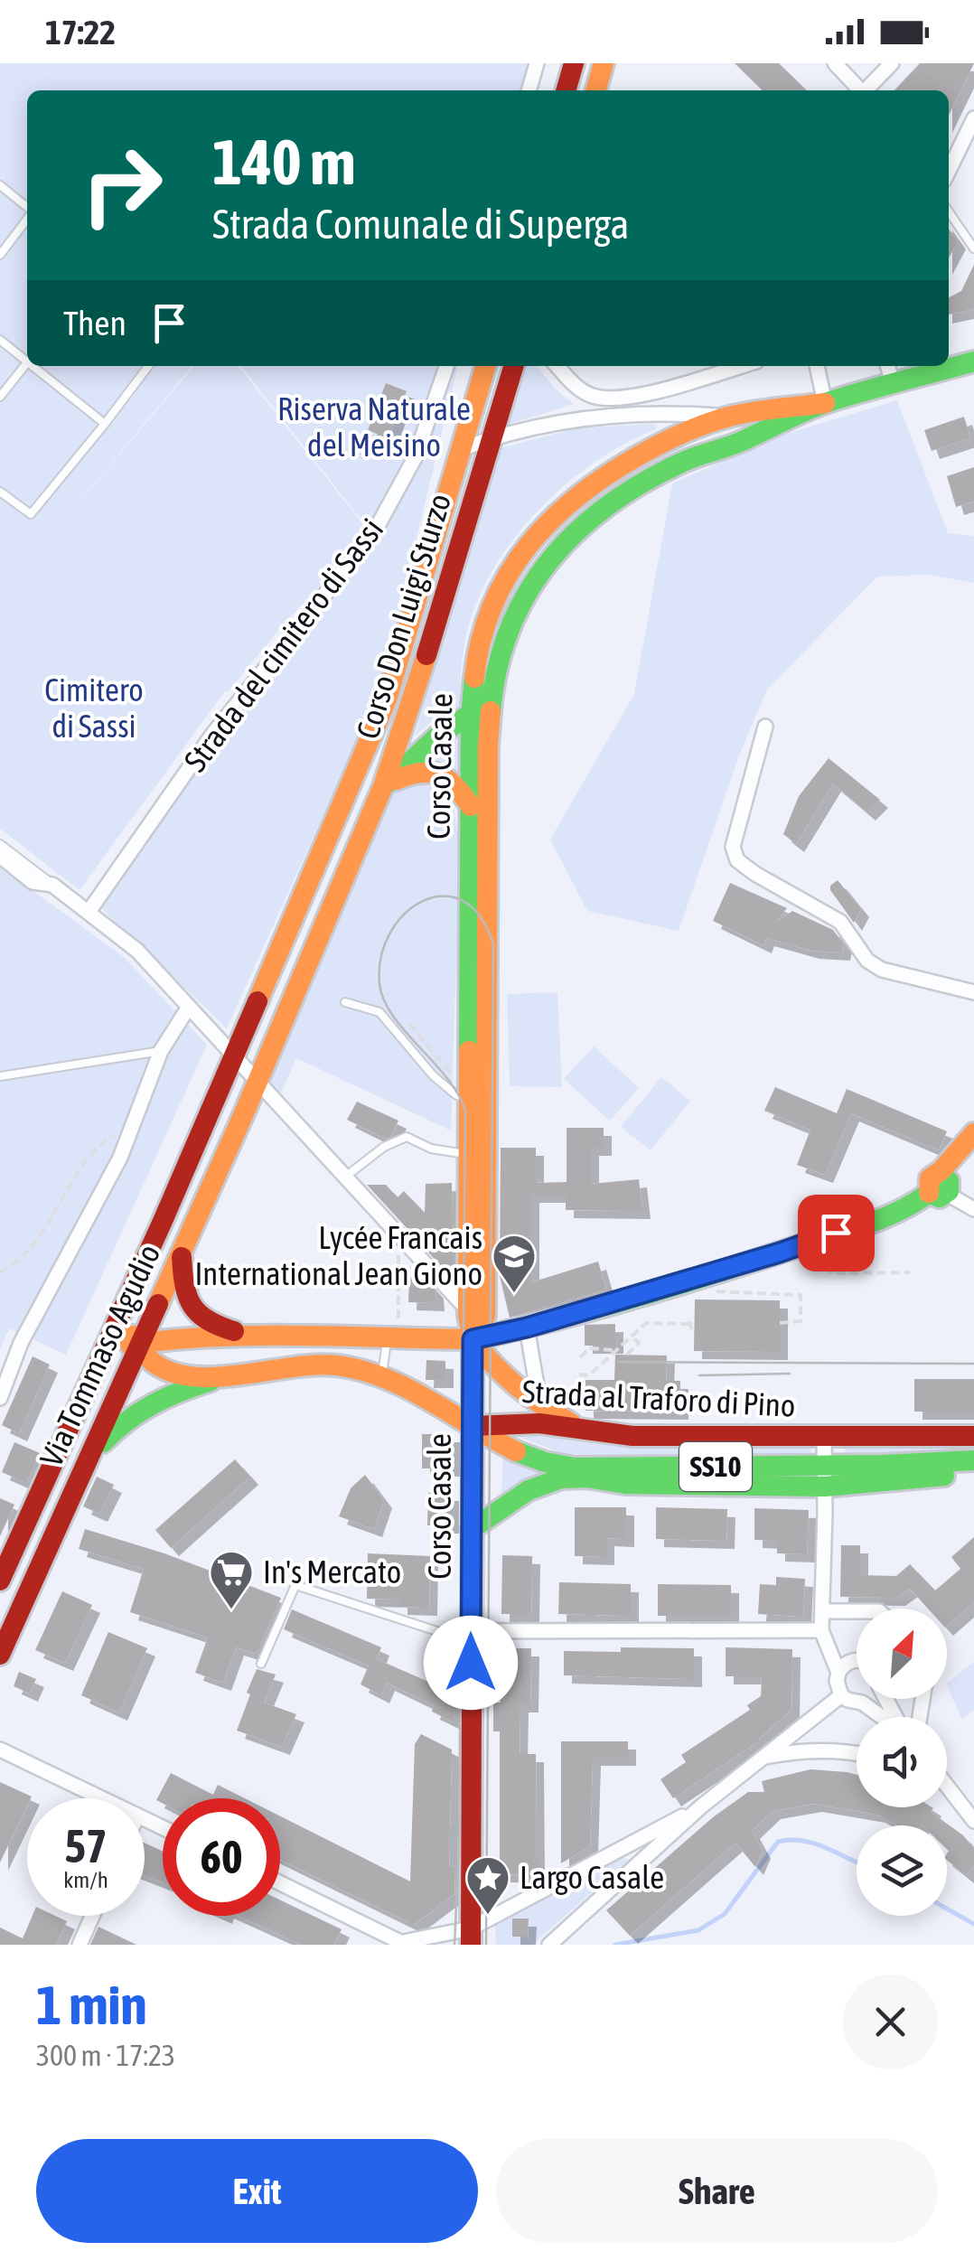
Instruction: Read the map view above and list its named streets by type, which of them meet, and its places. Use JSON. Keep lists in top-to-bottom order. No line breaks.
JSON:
{"streets":{"main road":["Corso Don Luigi Sturzo","Corso Casale","Via Tommaso Agudio","Strada al Traforo di Pino","SS10"],"street":["Strada del cimitero di Sassi"]},"crossings":[["Corso Don Luigi Sturzo","Via Tommaso Agudio"],["Corso Casale","Strada al Traforo di Pino"],["Corso Casale","SS10"],["Strada al Traforo di Pino","SS10"]],"parks":["Riserva Naturale del Meisino","Cimitero di Sassi"],"places":{"school or university":["Lycée Francais International Jean Giono"],"supermarket":["In's Mercato"],"place":["Largo Casale"]},"north":"top right","page":{"status":"17:22","turn":["140 m","Strada Comunale di Superga"],"then":"Then","speed":"57 km/h","limit":"60","heading":["1 min","300 m · 17:23"],"buttons":["Exit","Share"]}}
